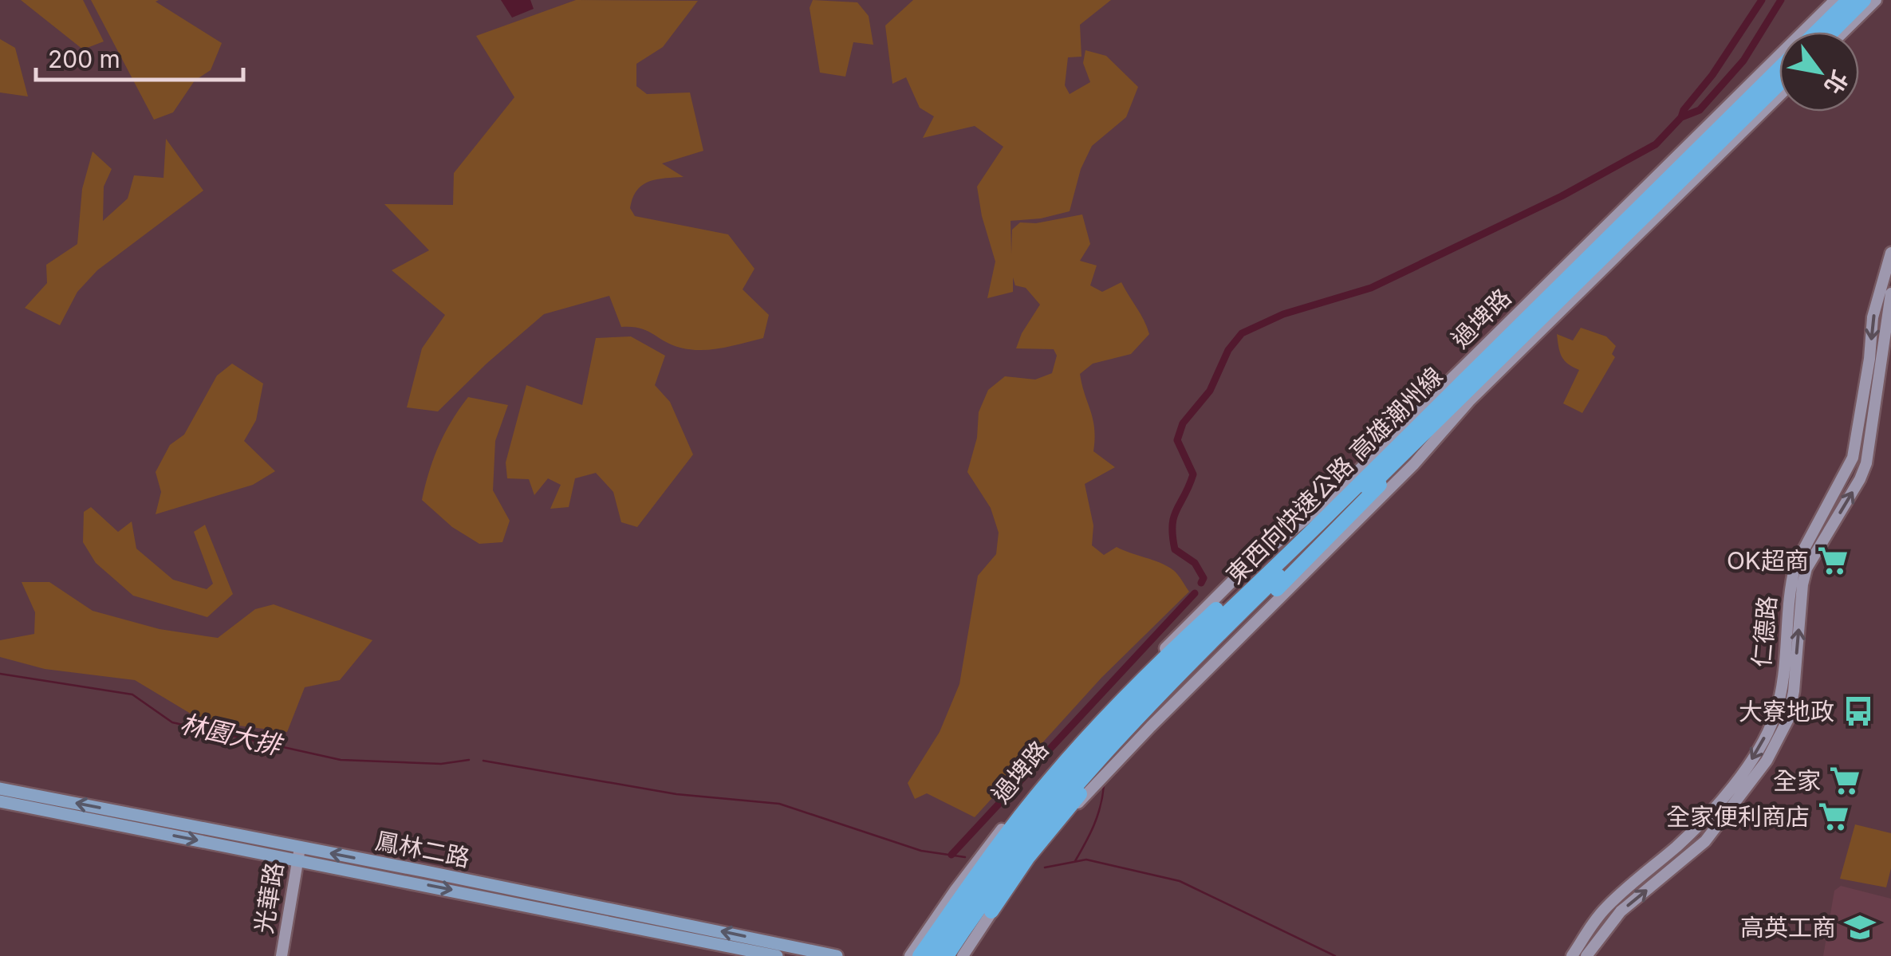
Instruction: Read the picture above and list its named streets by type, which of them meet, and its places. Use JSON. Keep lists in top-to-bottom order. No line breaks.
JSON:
{"streets":{"highway":["東西向快速公路 高雄潮州線"],"main road":["過埤路","仁德路","鳳林二路","光華路"]},"crossings":[["鳳林二路","光華路"]],"water":["林園大排"],"places":{"supermarket":["OK超商","全家","全家便利商店"],"bus stop":["大寮地政"],"school or university":["高英工商"]},"scale_bar":"200 m","north":"bottom right"}
